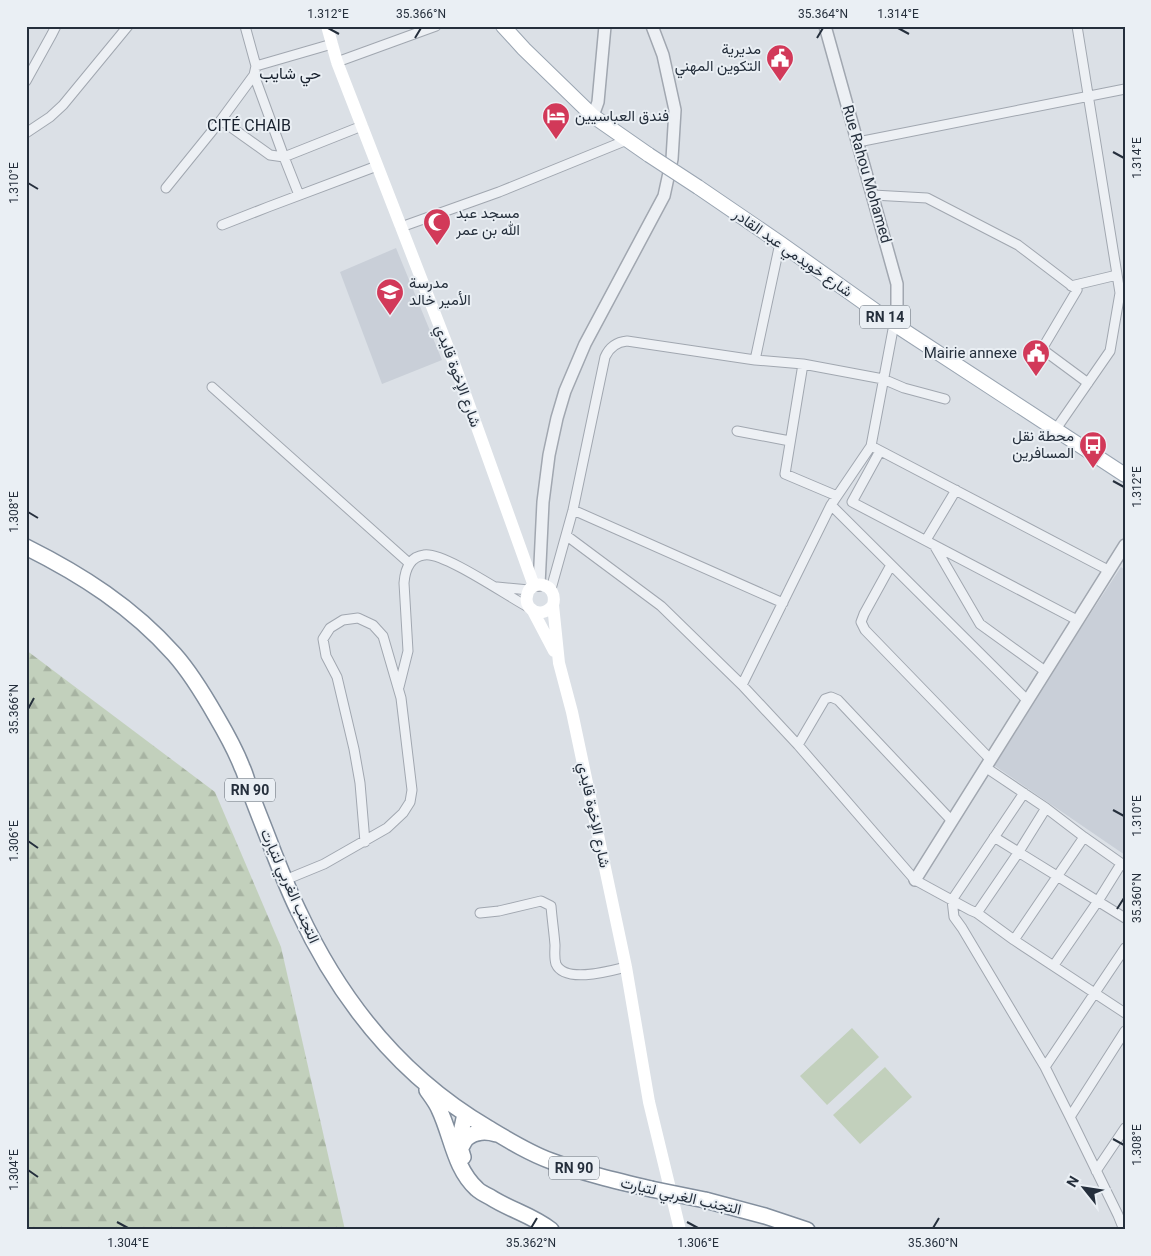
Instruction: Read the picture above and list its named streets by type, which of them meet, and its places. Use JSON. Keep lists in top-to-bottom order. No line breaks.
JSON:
{"streets":{"highway":["RN 90","التجنب الغربي لتيارت"],"main road":["شارع خويدمي عبد القادر","RN 14","شارع الإخوة قايدي"],"street":["Rue Rahou Mohamed"]},"crossings":[["Rue Rahou Mohamed","شارع خويدمي عبد القادر"]],"districts":["حي شايب","CITÉ CHAIB"],"places":{"public building":["مديرية التكوين المهني","Mairie annexe"],"hotel":["فندق العباسيين"],"mosque":["مسجد عبد الله بن عمر"],"school or university":["مدرسة الأمير خالد"],"bus stop":["محطة نقل المسافرين"]},"north":"top left","coordinates":["1.312°E","35.366°N","35.364°N","1.314°E","1.310°E","1.308°E","1.306°E","35.360°N","1.304°E","35.362°N"]}
